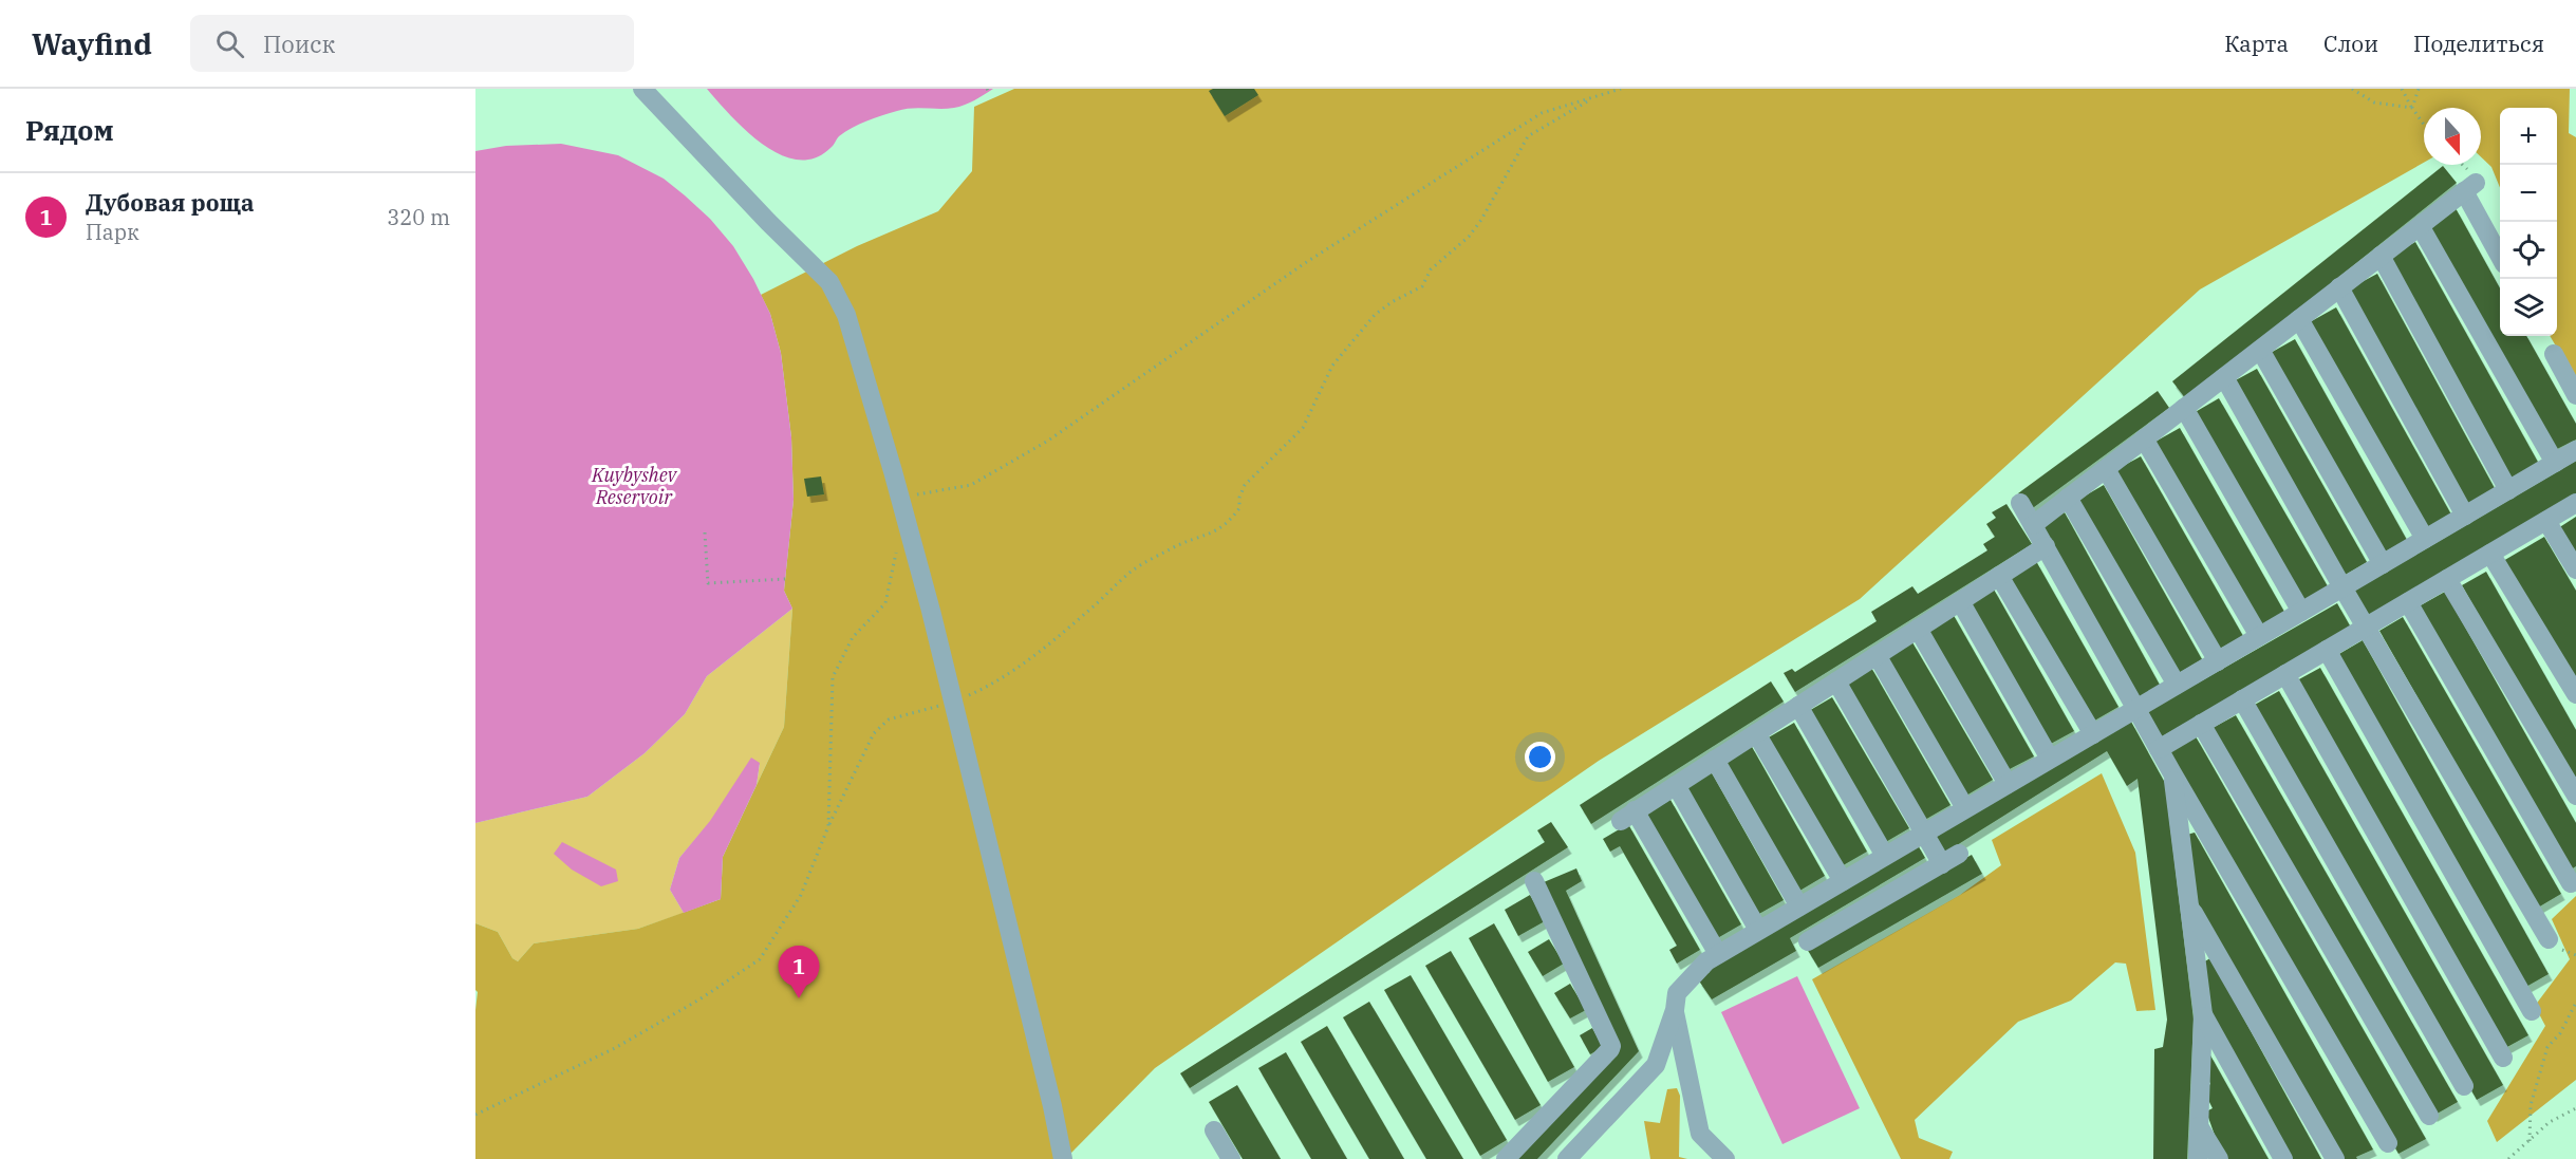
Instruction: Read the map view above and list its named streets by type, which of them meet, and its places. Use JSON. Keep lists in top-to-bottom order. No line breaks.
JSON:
{"water":["Kuybyshev Reservoir"],"north":"bottom","page":{"header":"Wayfind","search":"Поиск","nav":["Карта","Слои","Поделиться"],"heading":"Рядом","map_buttons":["+","−"],"list":[{"mark":"1","name":"Дубовая роща","note":"Парк","value":"320 m"}],"pins":"1"}}
